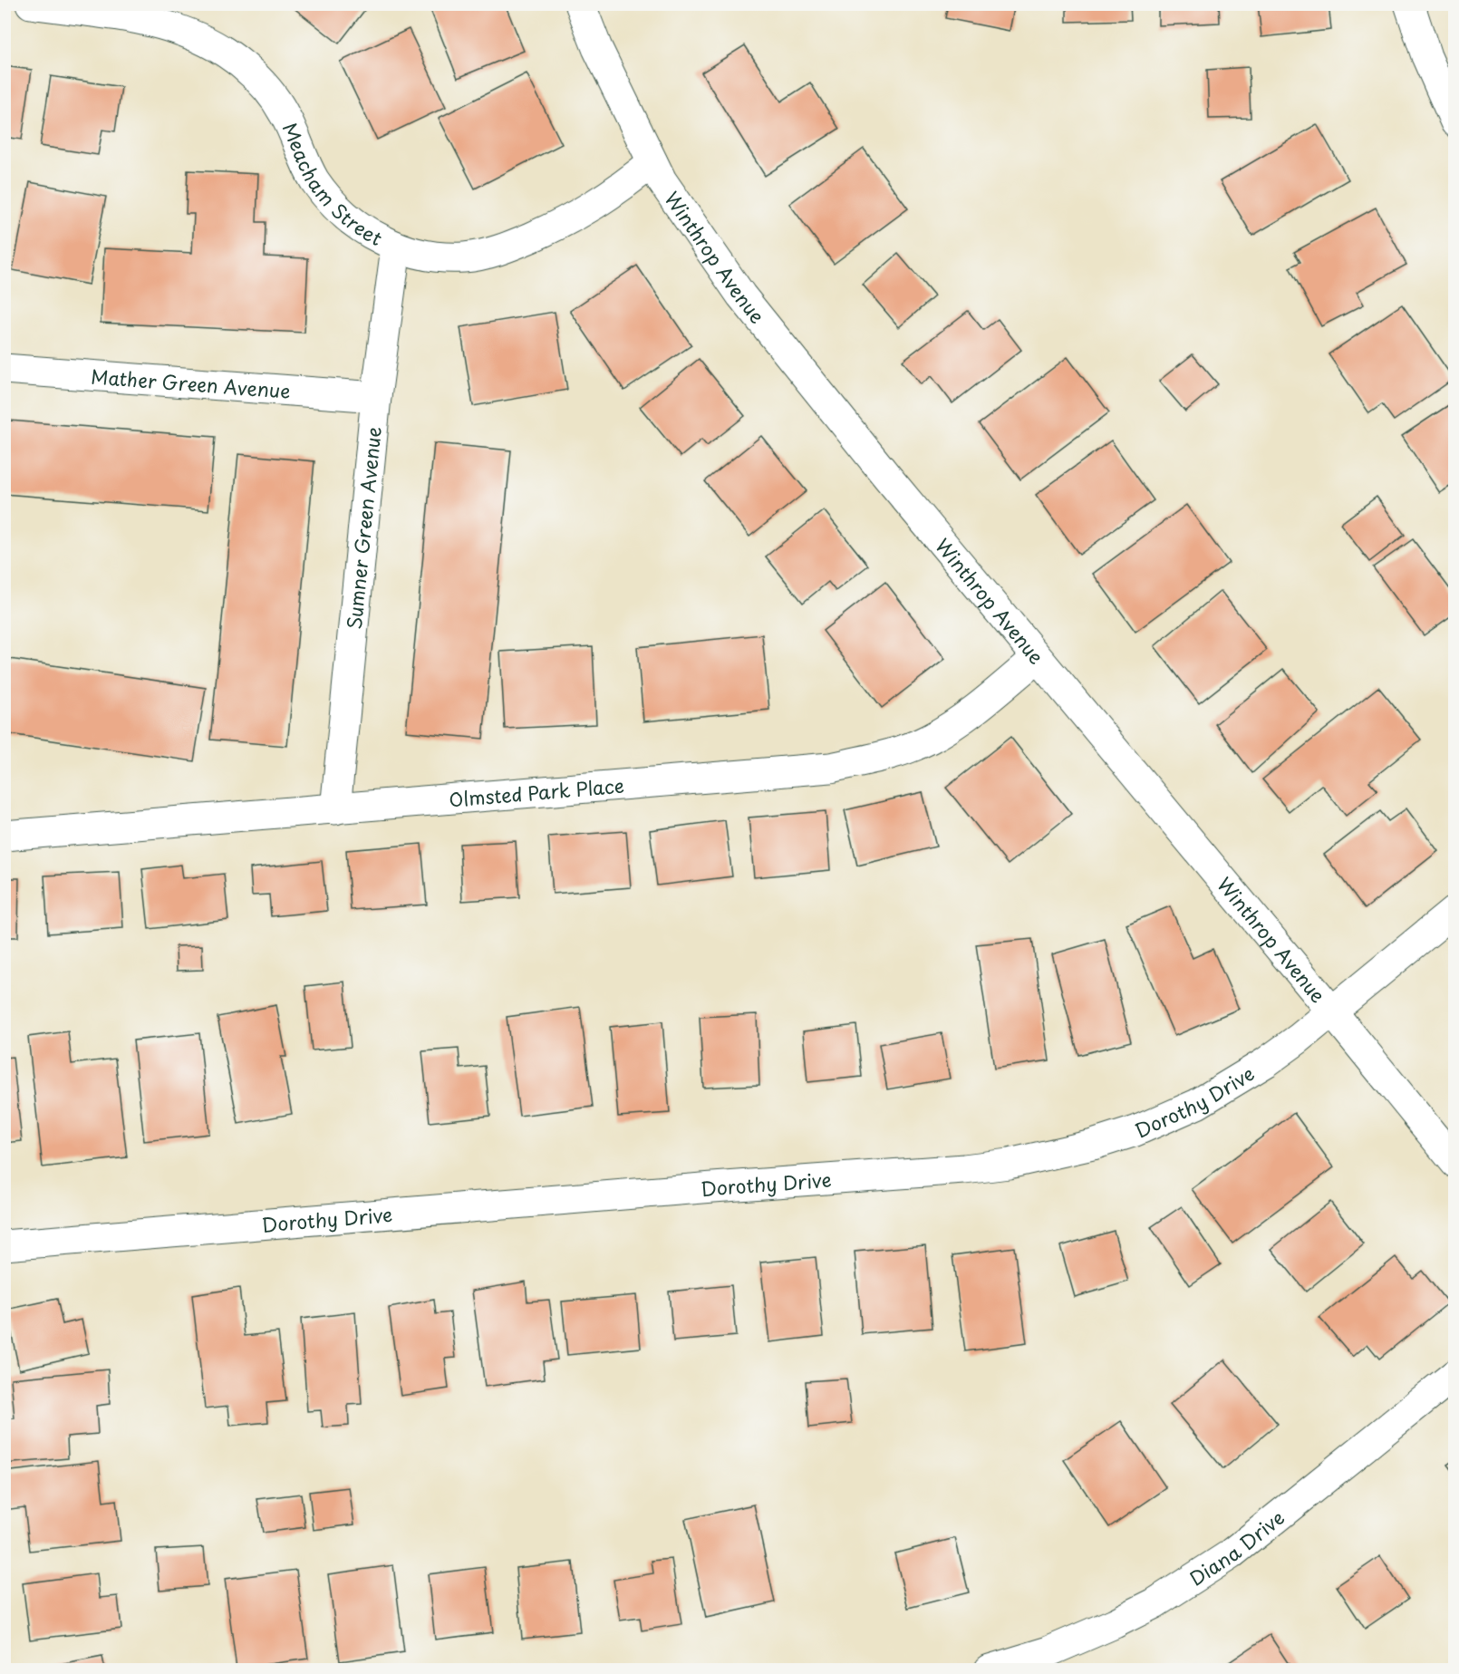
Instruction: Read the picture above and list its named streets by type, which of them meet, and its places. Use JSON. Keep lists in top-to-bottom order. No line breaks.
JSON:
{"streets":{"street":["Meacham Street","Winthrop Avenue","Mather Green Avenue","Sumner Green Avenue","Olmsted Park Place","Dorothy Drive","Diana Drive"]},"crossings":[["Meacham Street","Winthrop Avenue"],["Meacham Street","Sumner Green Avenue"],["Winthrop Avenue","Olmsted Park Place"],["Winthrop Avenue","Dorothy Drive"],["Mather Green Avenue","Sumner Green Avenue"],["Sumner Green Avenue","Olmsted Park Place"]]}
